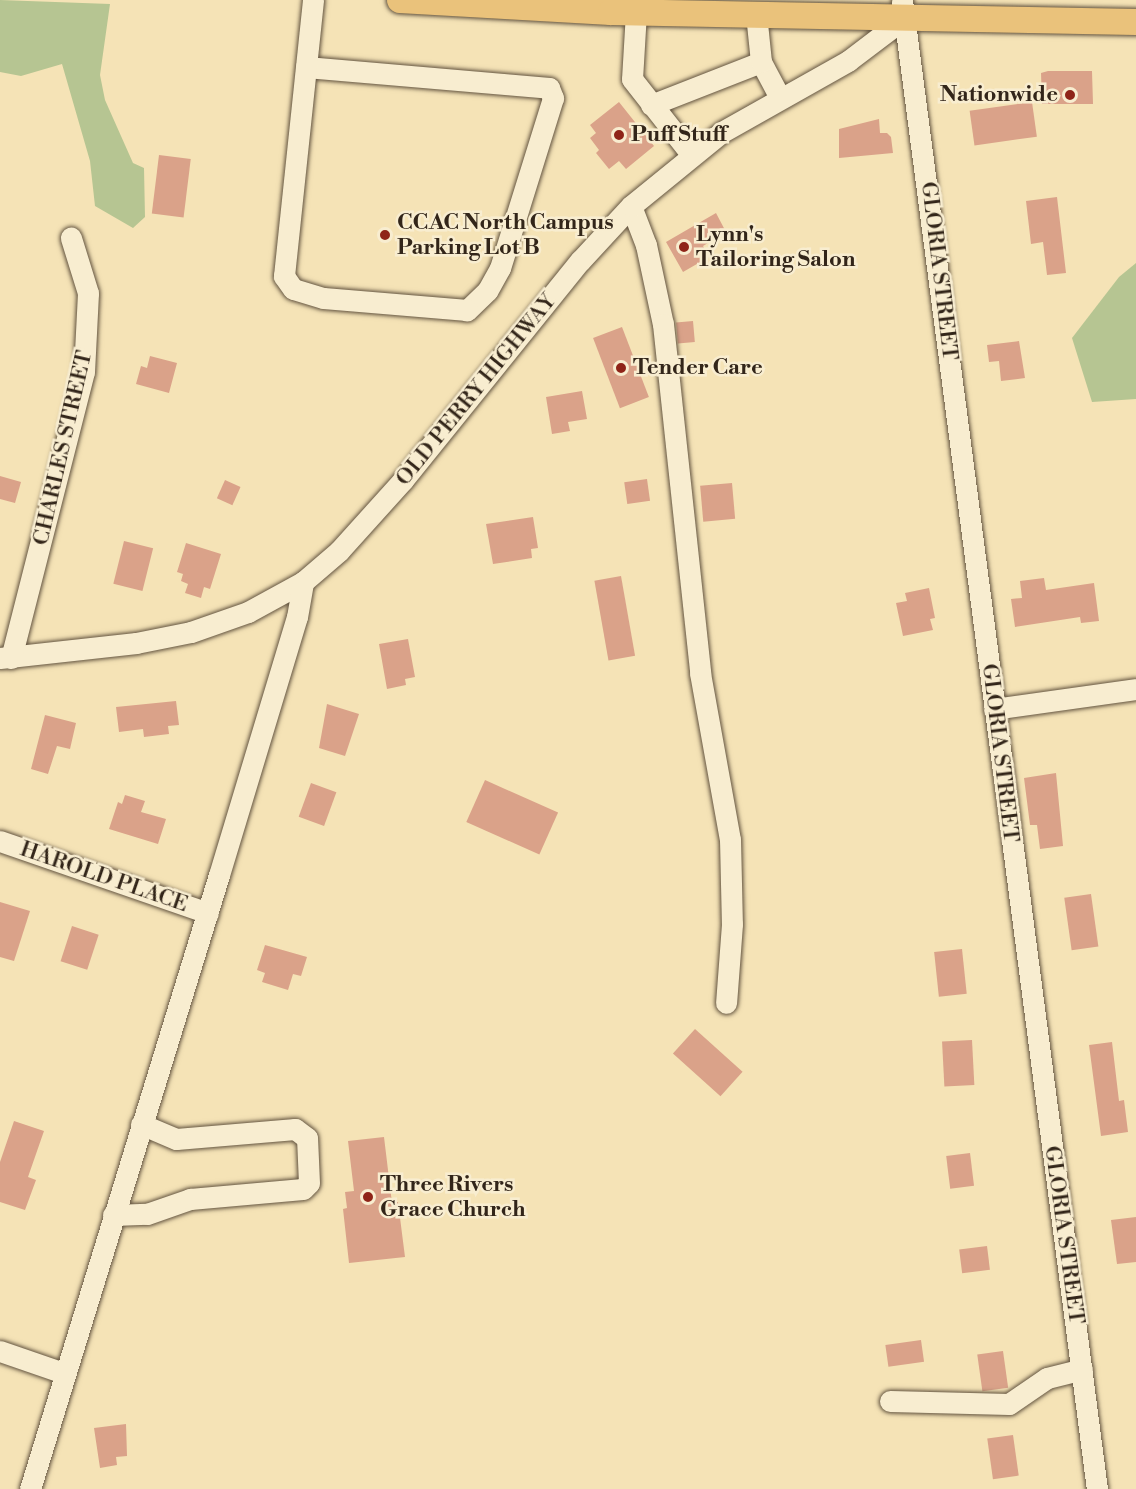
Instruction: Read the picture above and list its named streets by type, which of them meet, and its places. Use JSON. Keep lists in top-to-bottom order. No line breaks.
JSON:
{"streets":{"street":["GLORIA STREET","OLD PERRY HIGHWAY","CHARLES STREET","HAROLD PLACE"]},"crossings":[["GLORIA STREET","OLD PERRY HIGHWAY"],["OLD PERRY HIGHWAY","CHARLES STREET"]],"places":["Nationwide","Puff Stuff","CCAC North Campus Parking Lot B","Lynn's Tailoring Salon","Tender Care","Three Rivers Grace Church"]}
